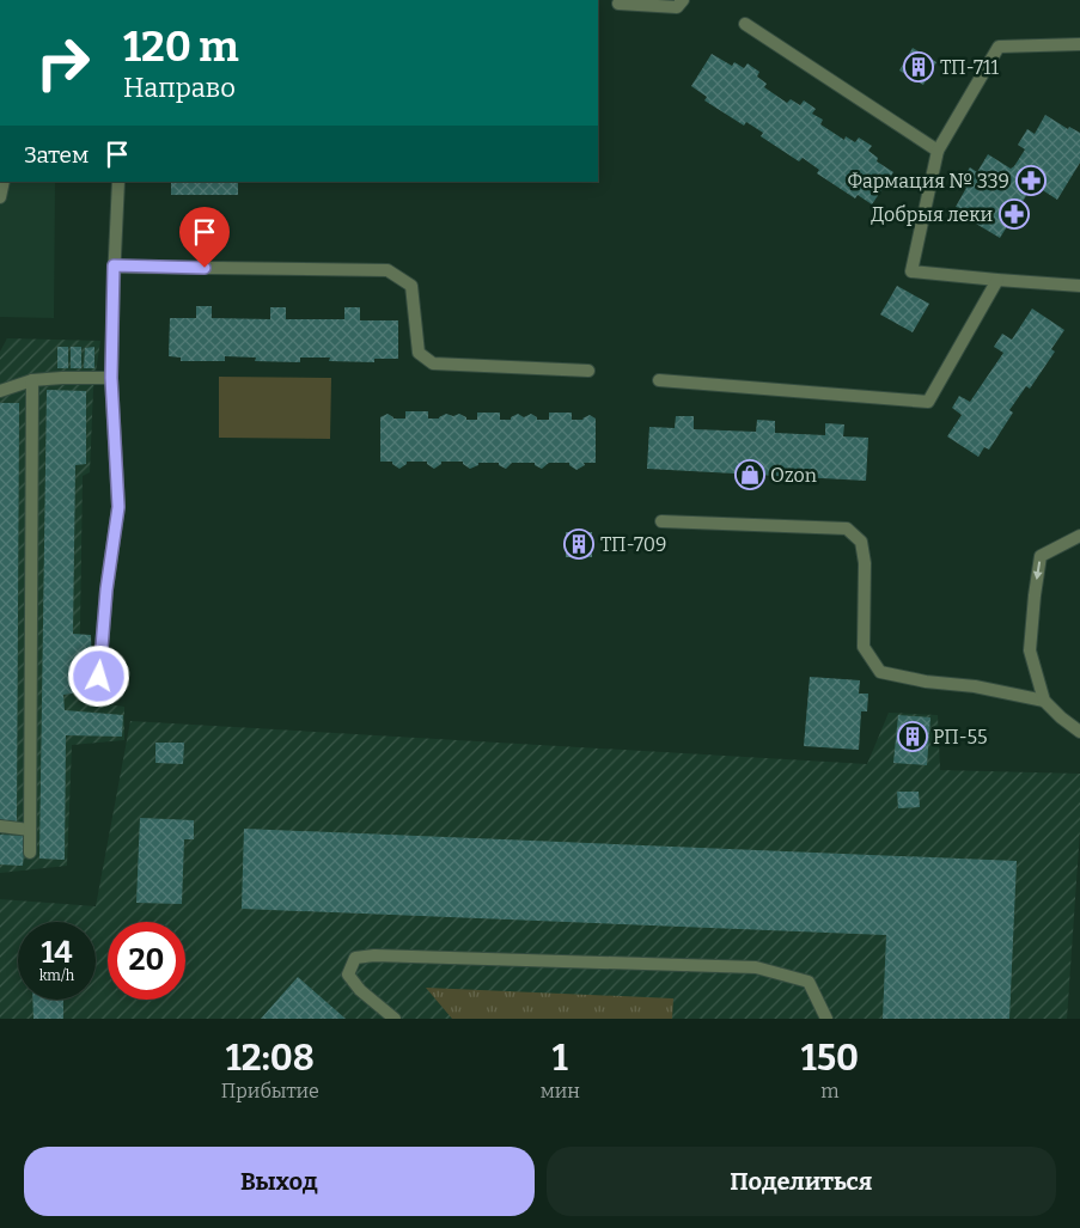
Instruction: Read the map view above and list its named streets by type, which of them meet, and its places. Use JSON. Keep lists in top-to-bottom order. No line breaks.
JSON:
{"places":{"building":["ТП-711","ТП-709","РП-55"],"pharmacy":["Фармация № 339","Добрыя леки"],"shop":["Ozon"]},"page":{"turn":["120 m","Направо"],"then":"Затем","speed":"14 km/h","limit":"20","eta":["12:08","Прибытие","1","мин","150","m"],"buttons":["Выход","Поделиться"]}}
